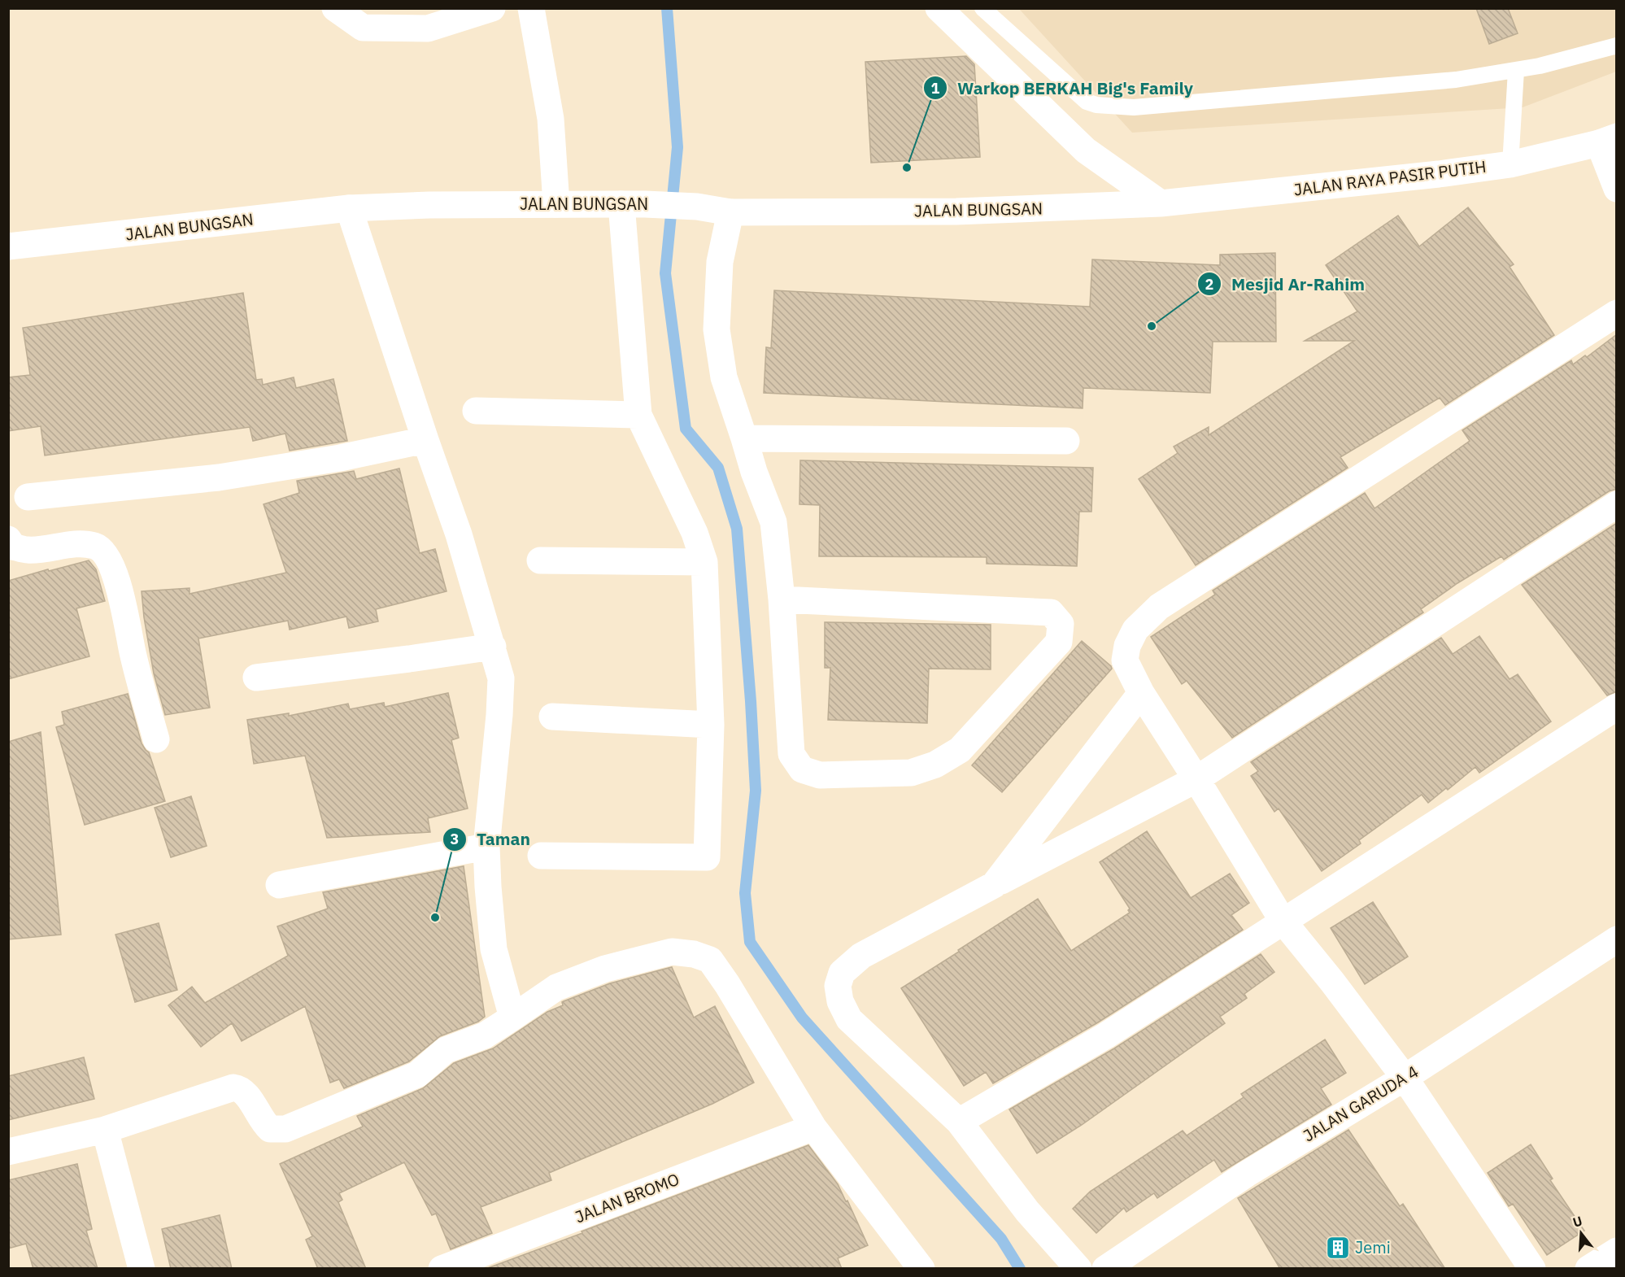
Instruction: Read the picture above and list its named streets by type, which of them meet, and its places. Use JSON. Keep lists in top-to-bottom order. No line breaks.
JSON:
{"streets":{"street":["JALAN RAYA PASIR PUTIH","JALAN BUNGSAN","JALAN GARUDA 4","JALAN BROMO"]},"crossings":[["JALAN RAYA PASIR PUTIH","JALAN BUNGSAN"]],"places":{"other":["Warkop BERKAH Big's Family","Mesjid Ar-Rahim","Taman"],"building":["Jemi"]},"north":"top"}
